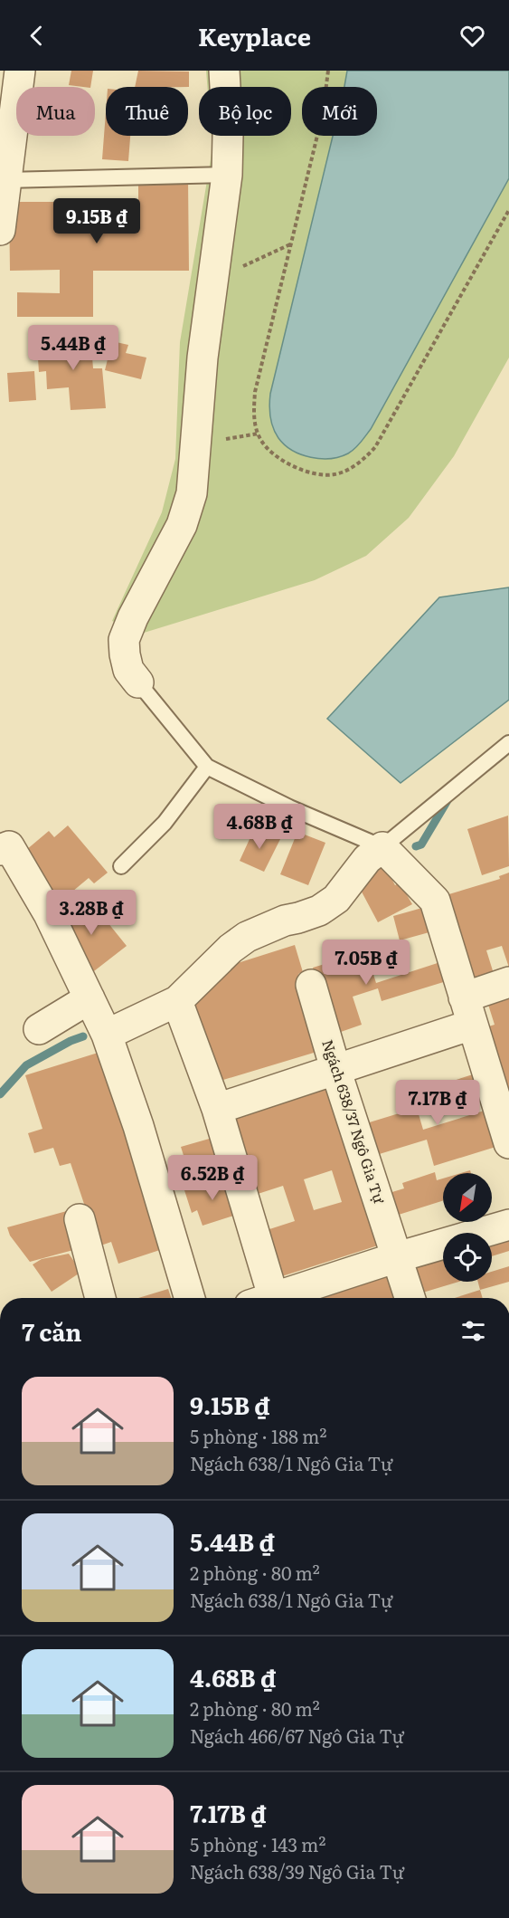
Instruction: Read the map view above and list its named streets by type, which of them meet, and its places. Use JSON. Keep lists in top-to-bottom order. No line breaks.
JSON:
{"streets":{"street":["Ngách 638/37 Ngô Gia Tự"]},"north":"bottom left","page":{"header":"Keyplace","chip":["Mua","Thuê","Bộ lọc","Mới"],"price":["9.15B ₫","5.44B ₫","4.68B ₫","3.28B ₫","7.05B ₫","7.17B ₫","6.52B ₫"],"heading":"7 căn","list":[{"name":"9.15B ₫","note":"5 phòng · 188 m² · Ngách 638/1 Ngô Gia Tự"},{"name":"5.44B ₫","note":"2 phòng · 80 m² · Ngách 638/1 Ngô Gia Tự"},{"name":"4.68B ₫","note":"2 phòng · 80 m² · Ngách 466/67 Ngô Gia Tự"},{"name":"7.17B ₫","note":"5 phòng · 143 m² · Ngách 638/39 Ngô Gia Tự"}]}}
